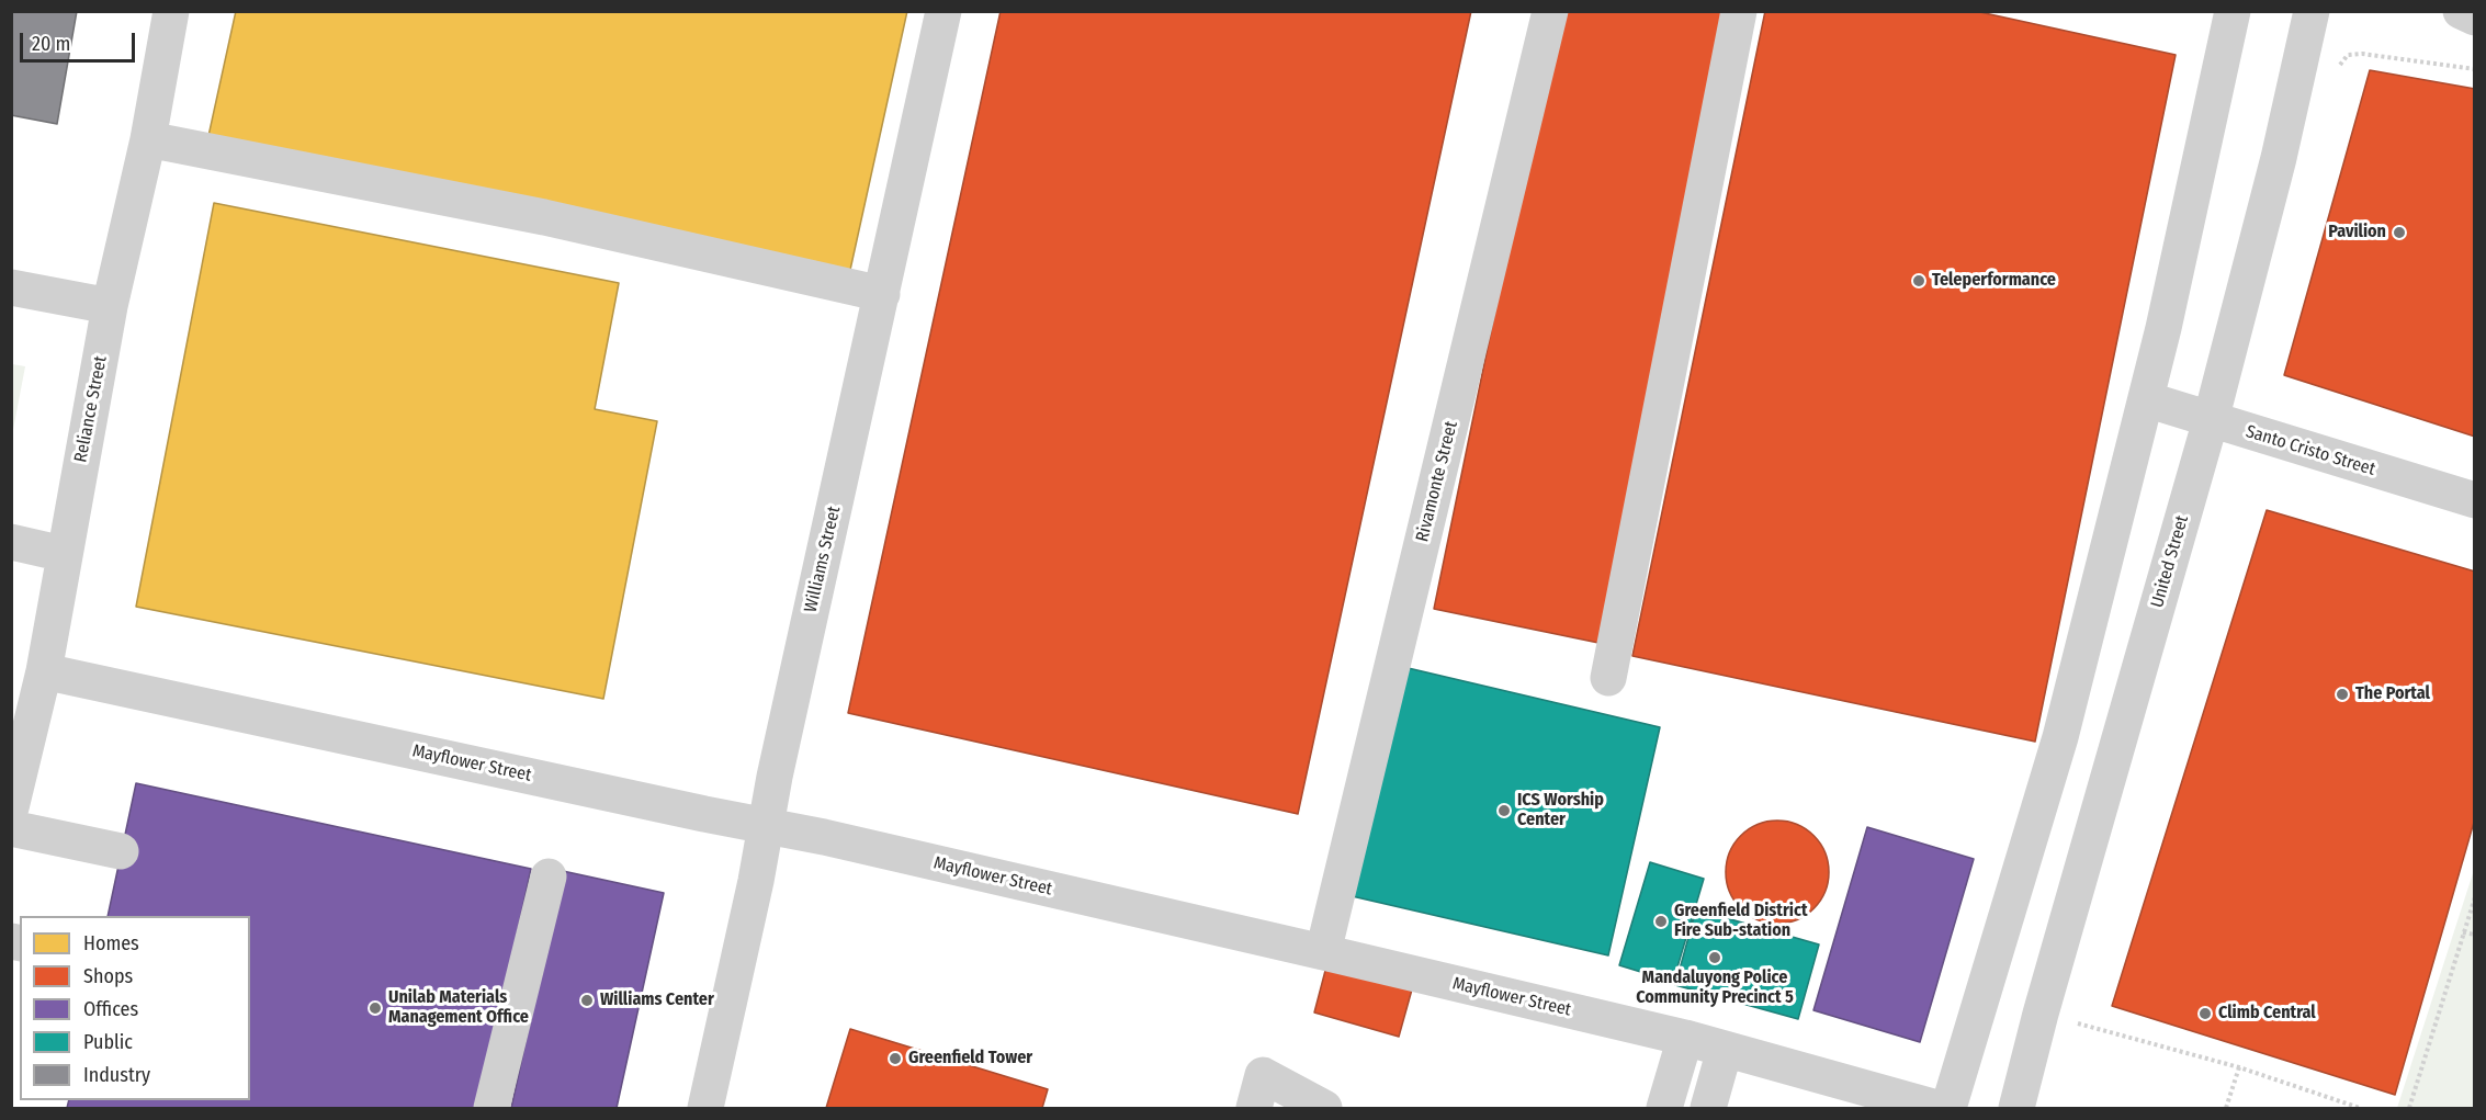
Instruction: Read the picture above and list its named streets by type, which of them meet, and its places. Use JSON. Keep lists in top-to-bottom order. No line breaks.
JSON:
{"streets":{"street":["Reliance Street","Santo Cristo Street","Rivamonte Street","Williams Street","United Street","Mayflower Street"]},"crossings":[["Reliance Street","Mayflower Street"],["Santo Cristo Street","United Street"],["Rivamonte Street","Mayflower Street"],["Williams Street","Mayflower Street"]],"places":["Pavilion","Teleperformance","The Portal","ICS Worship Center","Greenfield District Fire Sub-station","Mandaluyong Police Community Precinct 5","Williams Center","Unilab Materials Management Office","Climb Central","Greenfield Tower"],"legend":["Homes","Shops","Offices","Public","Industry"],"scale_bar":"20 m"}
